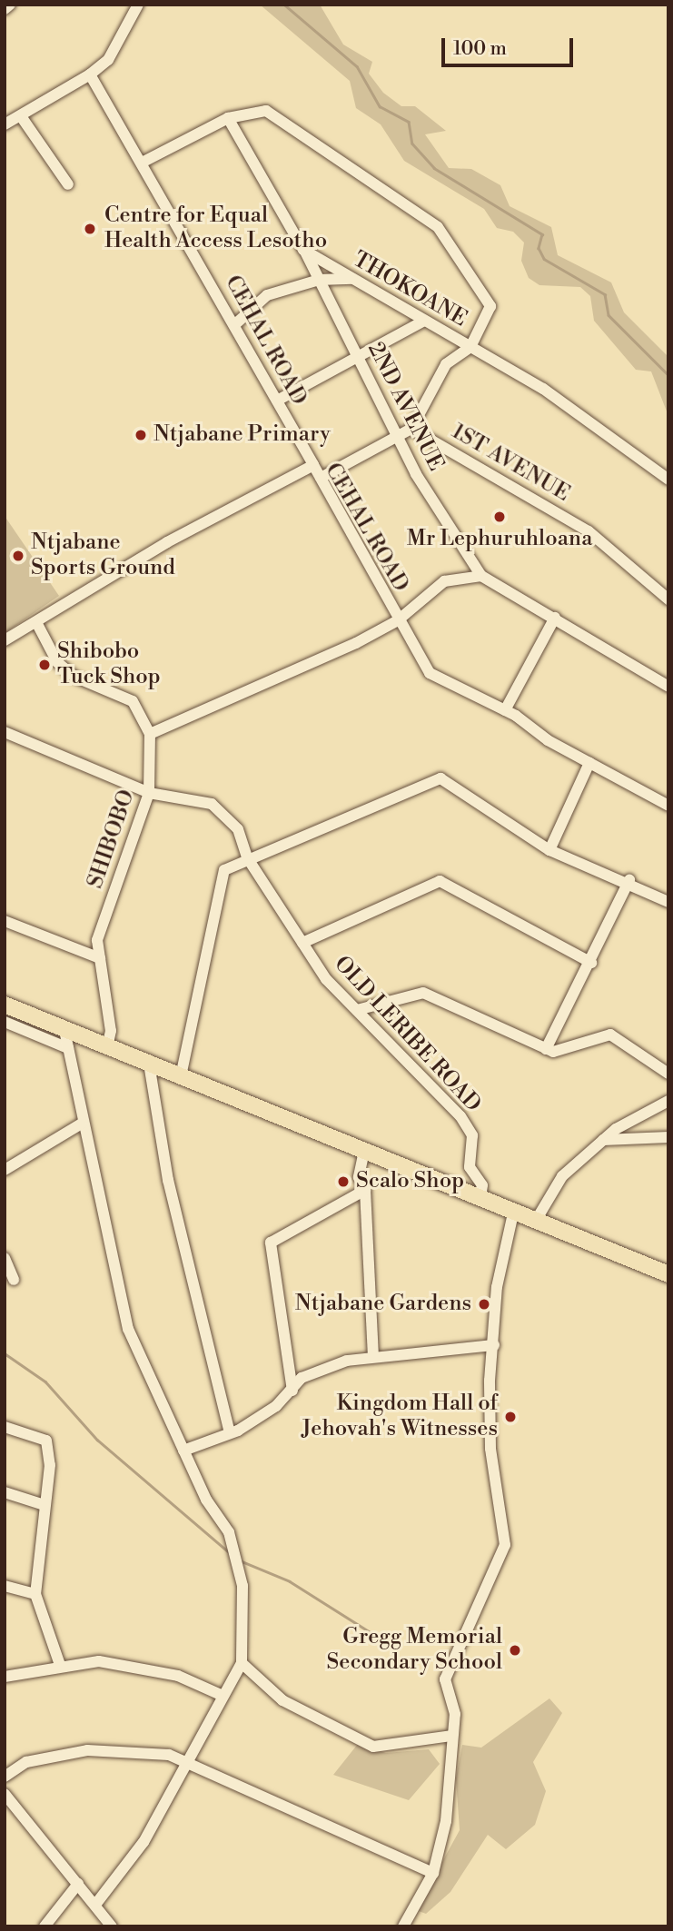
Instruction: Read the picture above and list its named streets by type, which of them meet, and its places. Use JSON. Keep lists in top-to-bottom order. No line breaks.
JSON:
{"streets":{"street":["THOKOANE","CEHAL ROAD","2ND AVENUE","1ST AVENUE","SHIBOBO","OLD LERIBE ROAD"]},"crossings":[["THOKOANE","2ND AVENUE"],["CEHAL ROAD","SHIBOBO"],["SHIBOBO","OLD LERIBE ROAD"]],"places":["Centre for Equal Health Access Lesotho","Ntjabane Primary","Mr Lephuruhloana","Ntjabane Sports Ground","Shibobo Tuck Shop","Scalo Shop","Ntjabane Gardens","Kingdom Hall of Jehovah's Witnesses","Gregg Memorial Secondary School"],"scale_bar":"100 m"}
